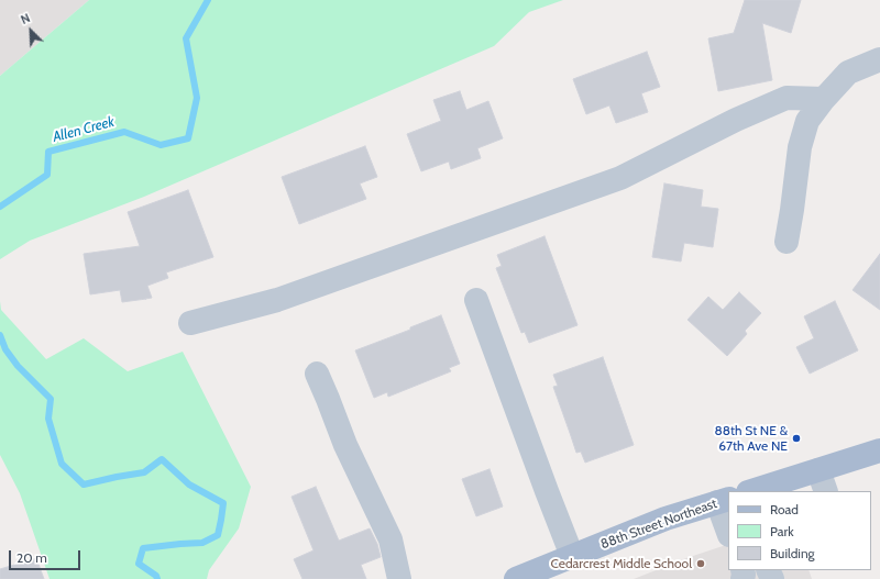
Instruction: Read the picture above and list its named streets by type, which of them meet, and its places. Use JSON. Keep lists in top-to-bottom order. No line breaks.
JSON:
{"streets":{"main road":["88th Street Northeast"]},"water":["Allen Creek"],"places":["88th St NE & 67th Ave NE","Cedarcrest Middle School"],"legend":["Road","Park","Building"],"scale_bar":"20 m","north":"top left"}
